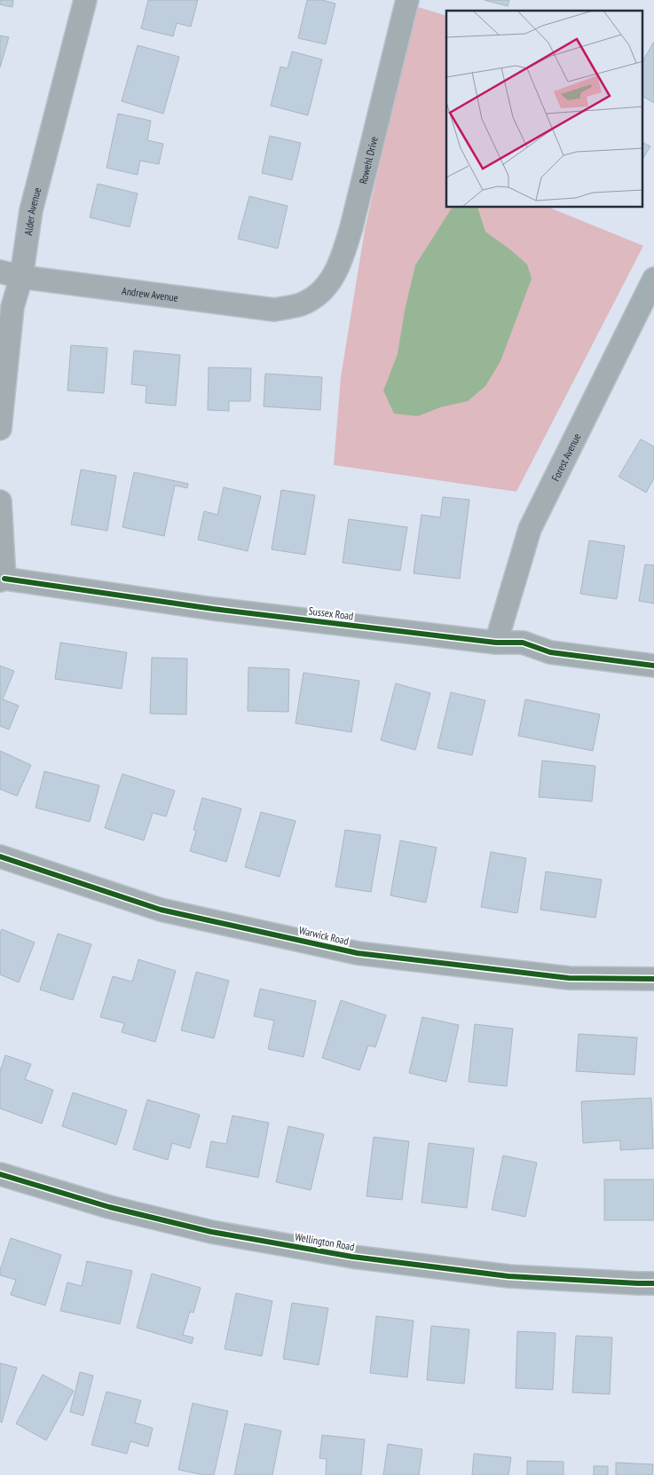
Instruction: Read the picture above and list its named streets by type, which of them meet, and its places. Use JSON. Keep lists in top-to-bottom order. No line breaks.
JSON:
{"streets":{"street":["Rowehl Drive","Alder Avenue","Andrew Avenue","Forest Avenue","Sussex Road","Warwick Road","Wellington Road"]},"crossings":[["Rowehl Drive","Andrew Avenue"],["Alder Avenue","Andrew Avenue"],["Forest Avenue","Sussex Road"]]}
